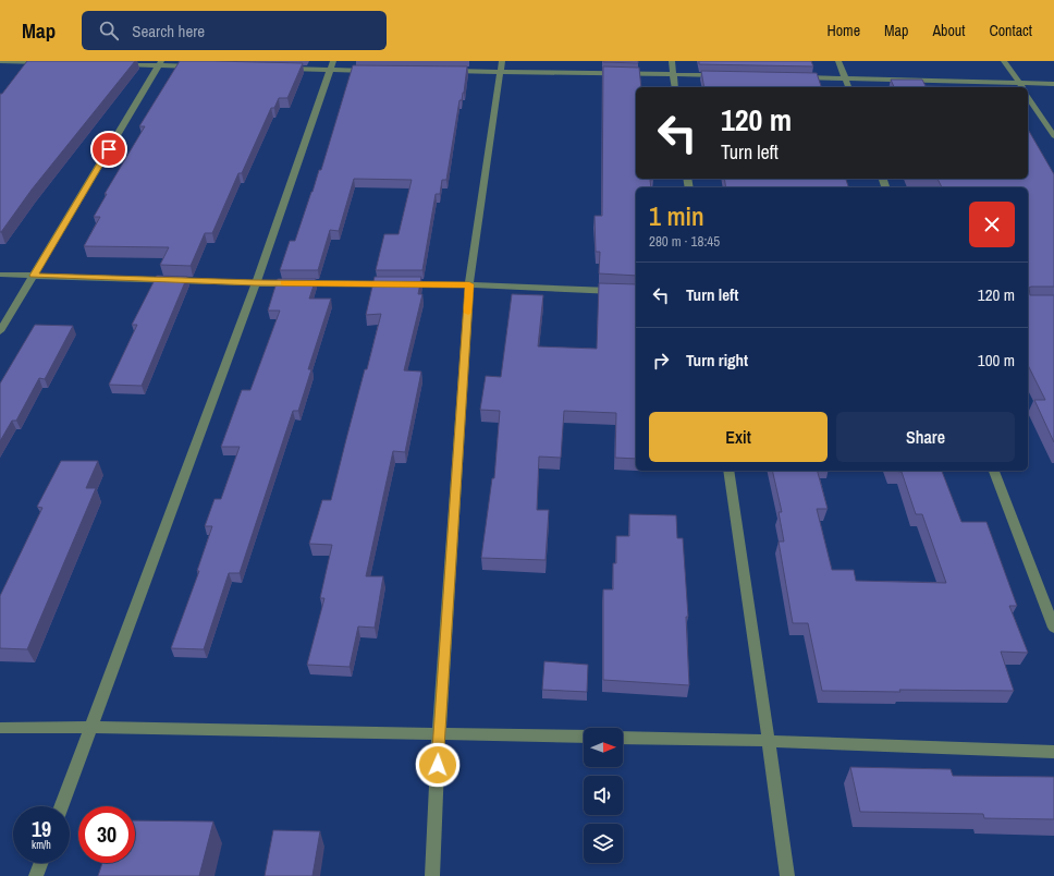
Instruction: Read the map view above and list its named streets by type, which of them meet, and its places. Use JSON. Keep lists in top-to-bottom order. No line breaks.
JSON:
{"north":"right","page":{"header":"Map","search":"Search here","nav":["Home","Map","About","Contact"],"turn":["120 m","Turn left"],"heading":["1 min","280 m · 18:45"],"list":[{"name":"Turn left","value":"120 m"},{"name":"Turn right","value":"100 m"}],"buttons":["Exit","Share"],"speed":"19 km/h","limit":"30"}}
